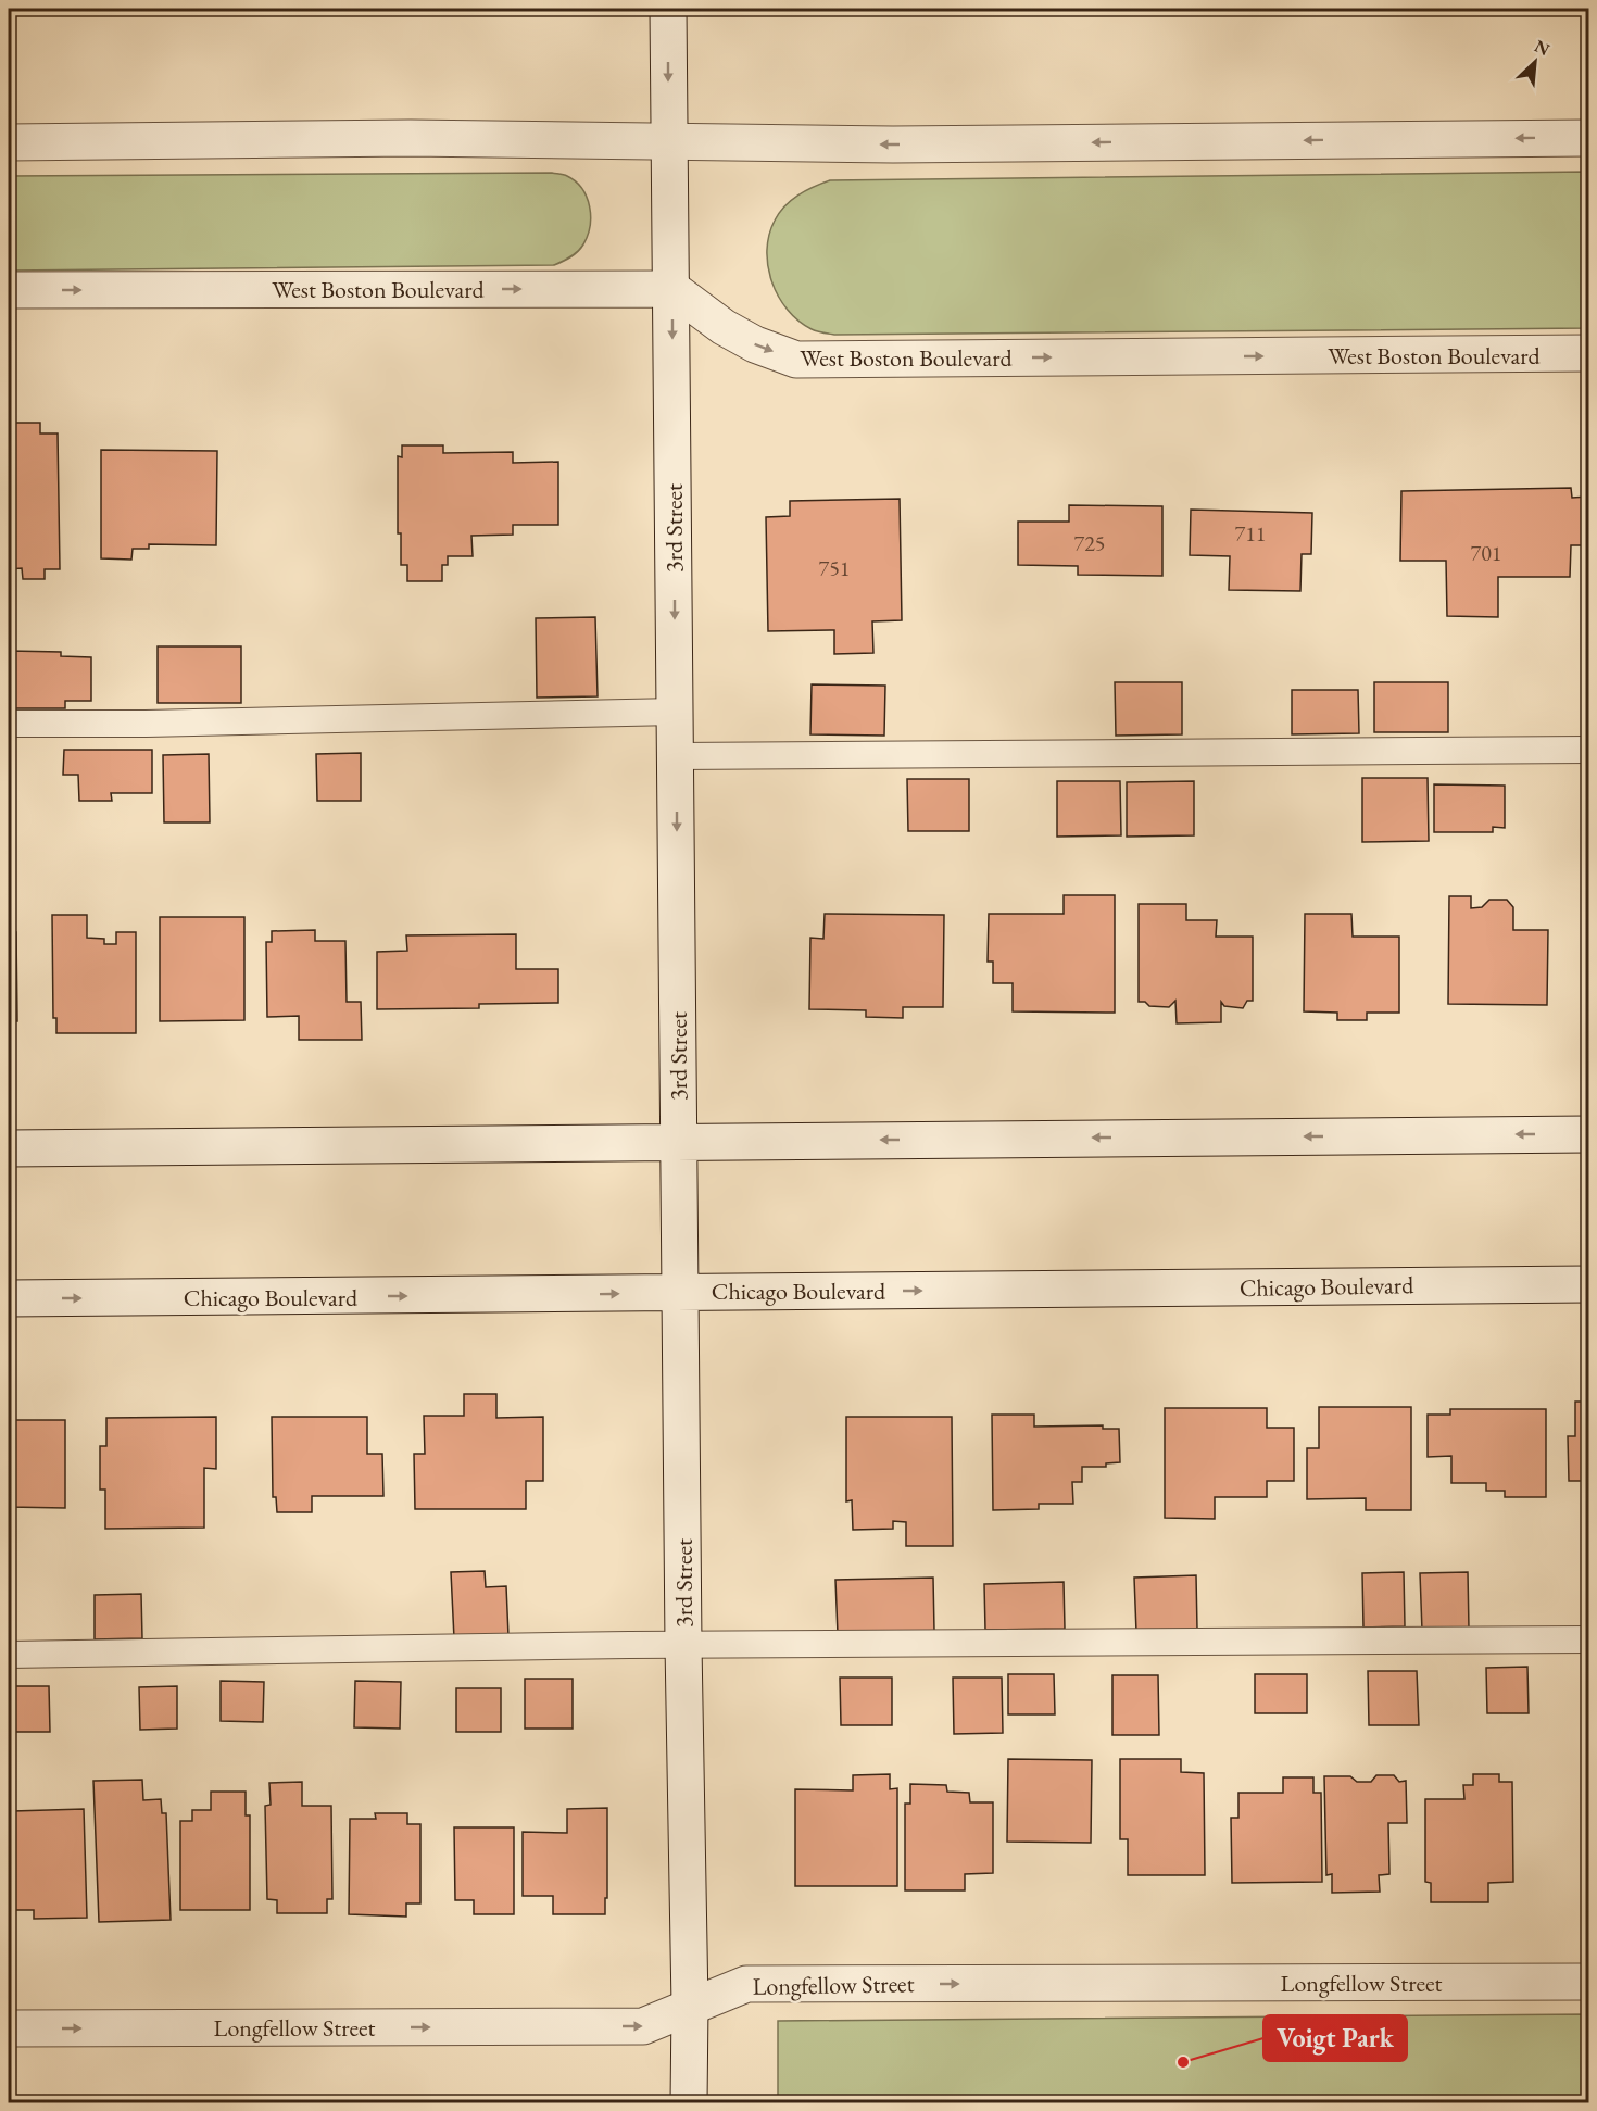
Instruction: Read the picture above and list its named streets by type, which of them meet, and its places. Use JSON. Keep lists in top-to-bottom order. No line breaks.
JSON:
{"streets":{"street":["West Boston Boulevard","3rd Street","Chicago Boulevard","Longfellow Street"]},"crossings":[["West Boston Boulevard","3rd Street"],["3rd Street","Chicago Boulevard"],["3rd Street","Longfellow Street"]],"one_way":["3rd Street","Longfellow Street"],"places":["Voigt Park"],"house_numbers":["711","725","701","751"],"north":"top right"}
